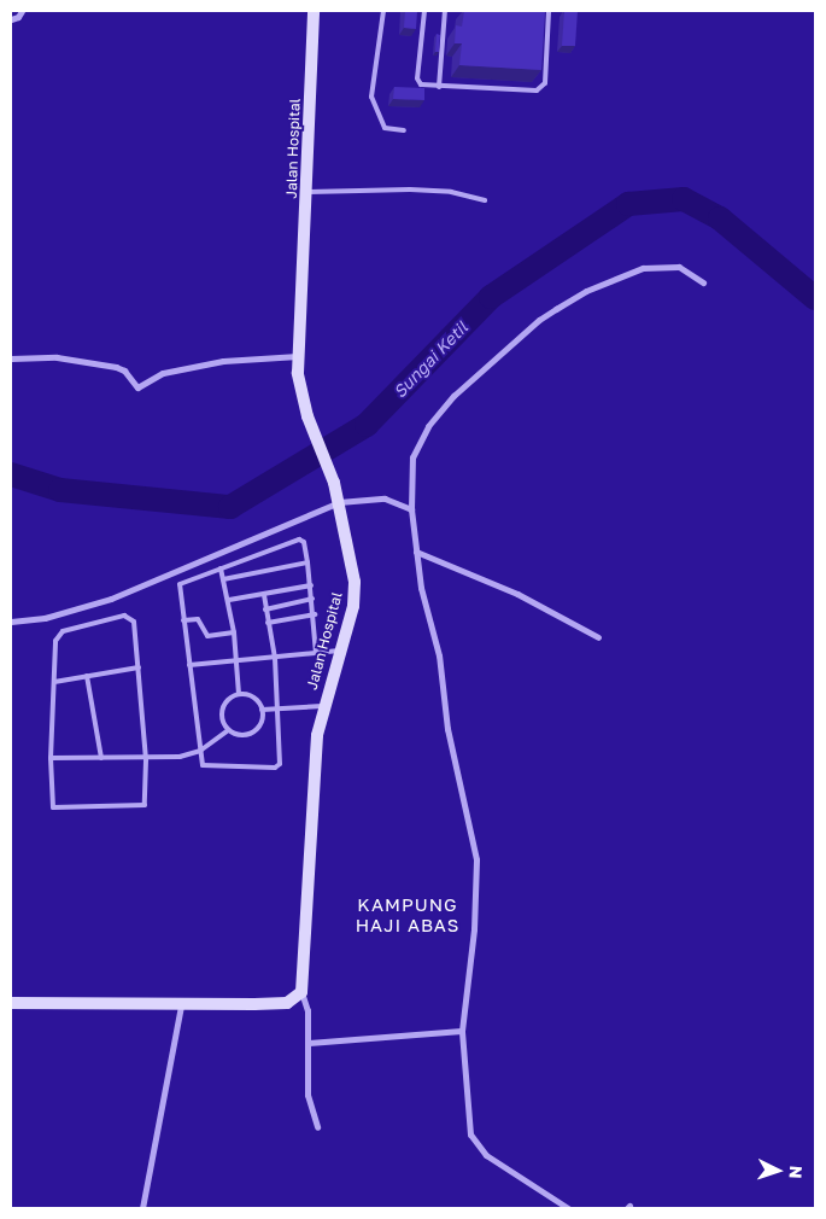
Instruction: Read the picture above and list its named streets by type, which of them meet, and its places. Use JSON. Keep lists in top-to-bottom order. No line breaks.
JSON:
{"streets":{"main road":["Jalan Hospital"]},"districts":["KAMPUNG HAJI ABAS"],"water":["Sungai Ketil"],"north":"right"}
